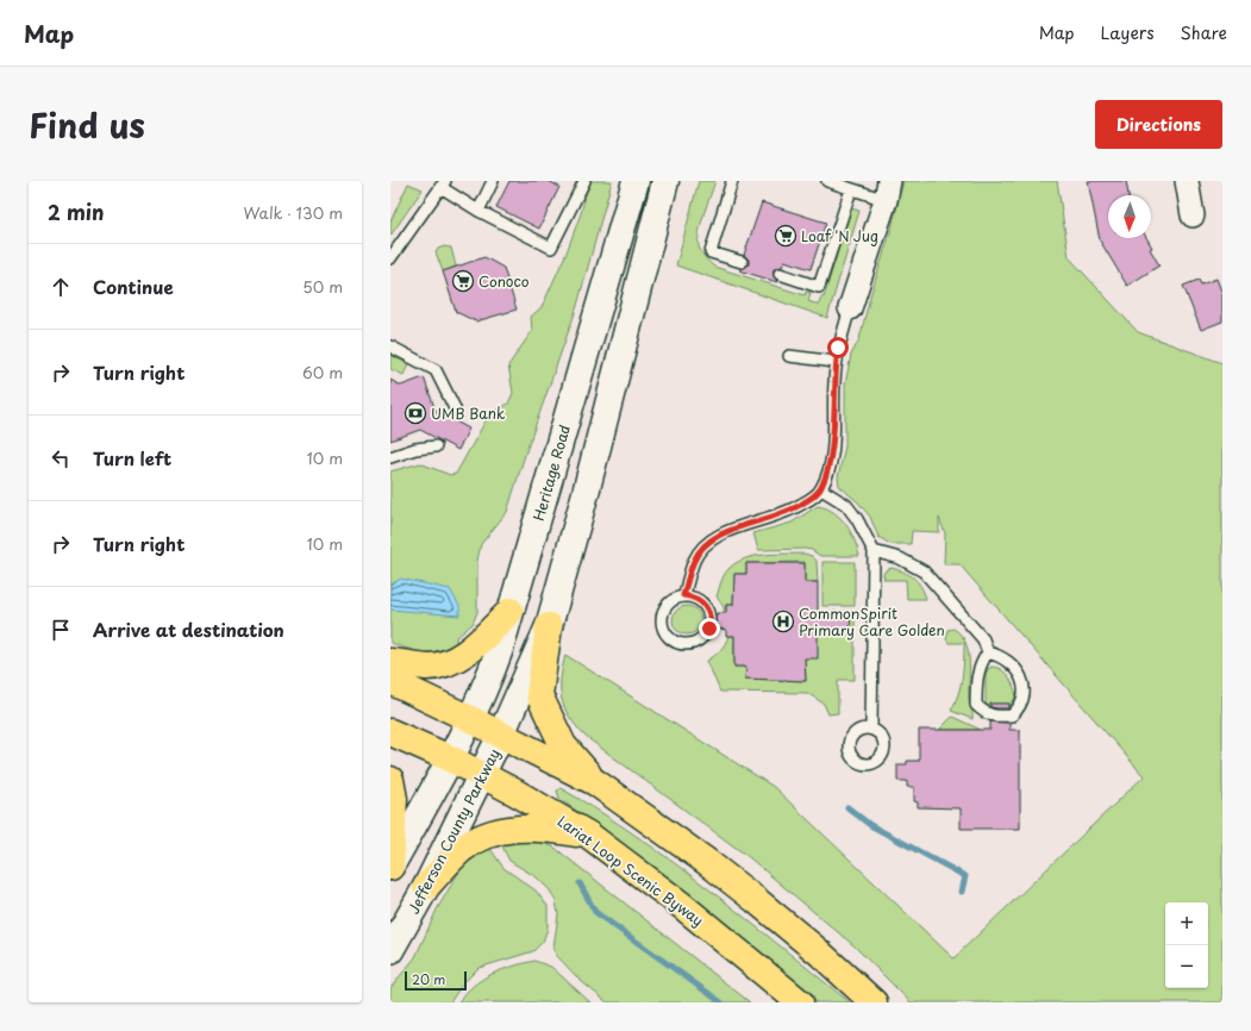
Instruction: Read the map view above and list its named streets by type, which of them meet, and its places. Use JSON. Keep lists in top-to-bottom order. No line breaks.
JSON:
{"streets":{"highway":["Lariat Loop Scenic Byway"],"main road":["Heritage Road","Jefferson County Parkway"]},"crossings":[["Heritage Road","Lariat Loop Scenic Byway"],["Jefferson County Parkway","Lariat Loop Scenic Byway"]],"places":{"supermarket":["Loaf 'N Jug","Conoco"],"bank":["UMB Bank"],"hospital":["CommonSpirit Primary Care Golden"]},"scale_bar":"20 m","north":"bottom","page":{"header":"Map","nav":["Map","Layers","Share"],"title":"Find us","buttons":"Directions","heading":["2 min","Walk · 130 m"],"list":[["Continue","50 m"],["Turn right","60 m"],["Turn left","10 m"],["Turn right","10 m"],"Arrive at destination"],"map_buttons":["+","−"],"scale":"20 m"}}
